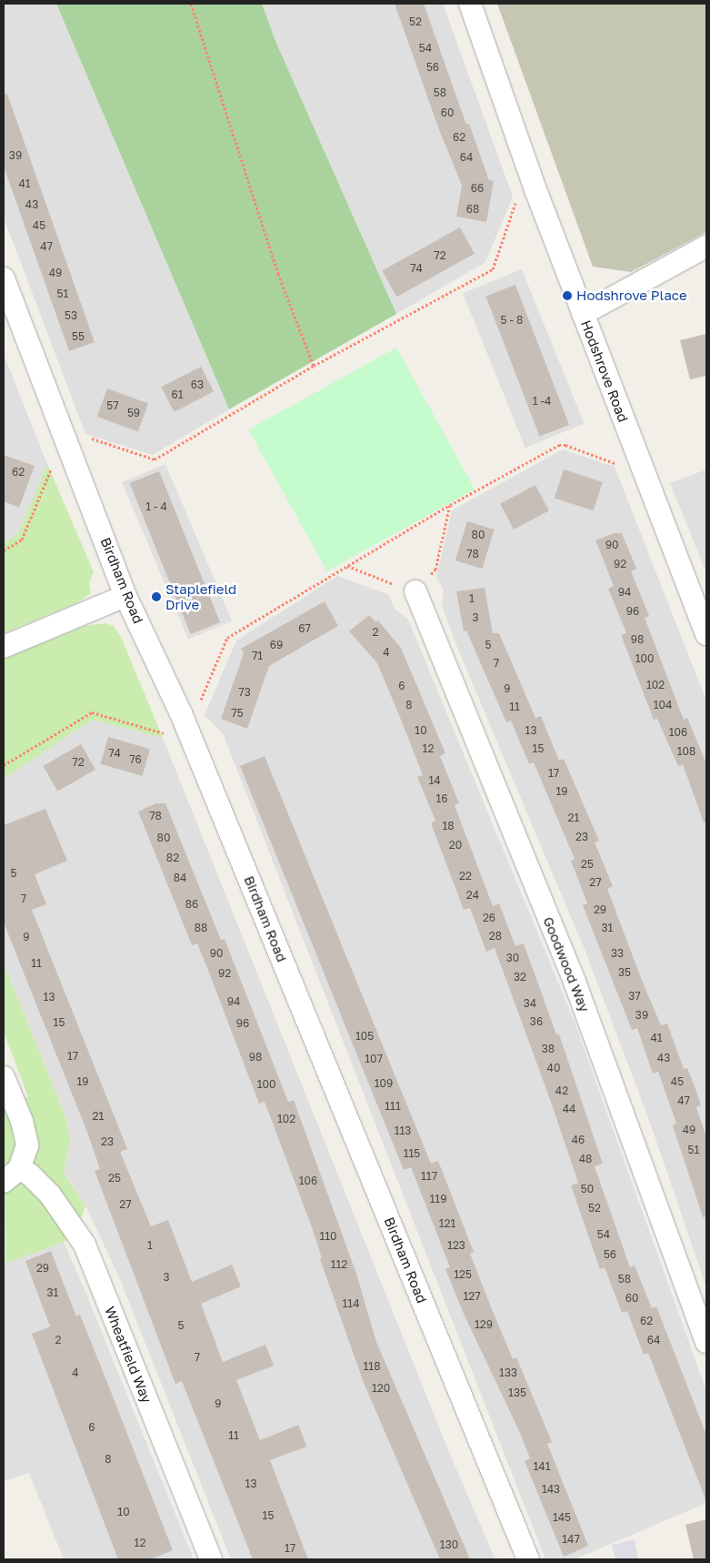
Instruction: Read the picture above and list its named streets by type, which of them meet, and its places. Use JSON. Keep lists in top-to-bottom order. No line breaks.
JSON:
{"streets":{"street":["Hodshrove Road","Birdham Road","Goodwood Way","Wheatfield Way"]},"places":["Hodshrove Place","Staplefield Drive"],"house_numbers":["52","54","56","58","60","62","39","64","41","66","43","68","45","47","72","74","49","51","53","5 - 8","55","63","61","1 -4","57","59","62","1 - 4","80","90","78","92","94","1","96","3","67","2","98","69","5","4","71","100","7","102","6","9","73","8","104","11","75","10","13","106","12","15","108","74","76","72","17","14","19","16","78","21","18","23","80","20","82","25","5","22","84","27","24","7","86","29","26","88","31","28","9","90","33","30","11","35","92","32","37","13","94","34","39","36","15","96","105","41","38","17","98","43","107","40","19","45","109","100","42","47","111","44","21","102","49","113","46","23","51","115","48","117","25","106","50","119","27","52","121","54","110","1","123","56","112","29","125","3","58","31","127","60","114","62","129","5","2","64","7","118","4","133","120","135","9","6","11","8","141","13","143","10","15","145","147","12","130","17"]}
